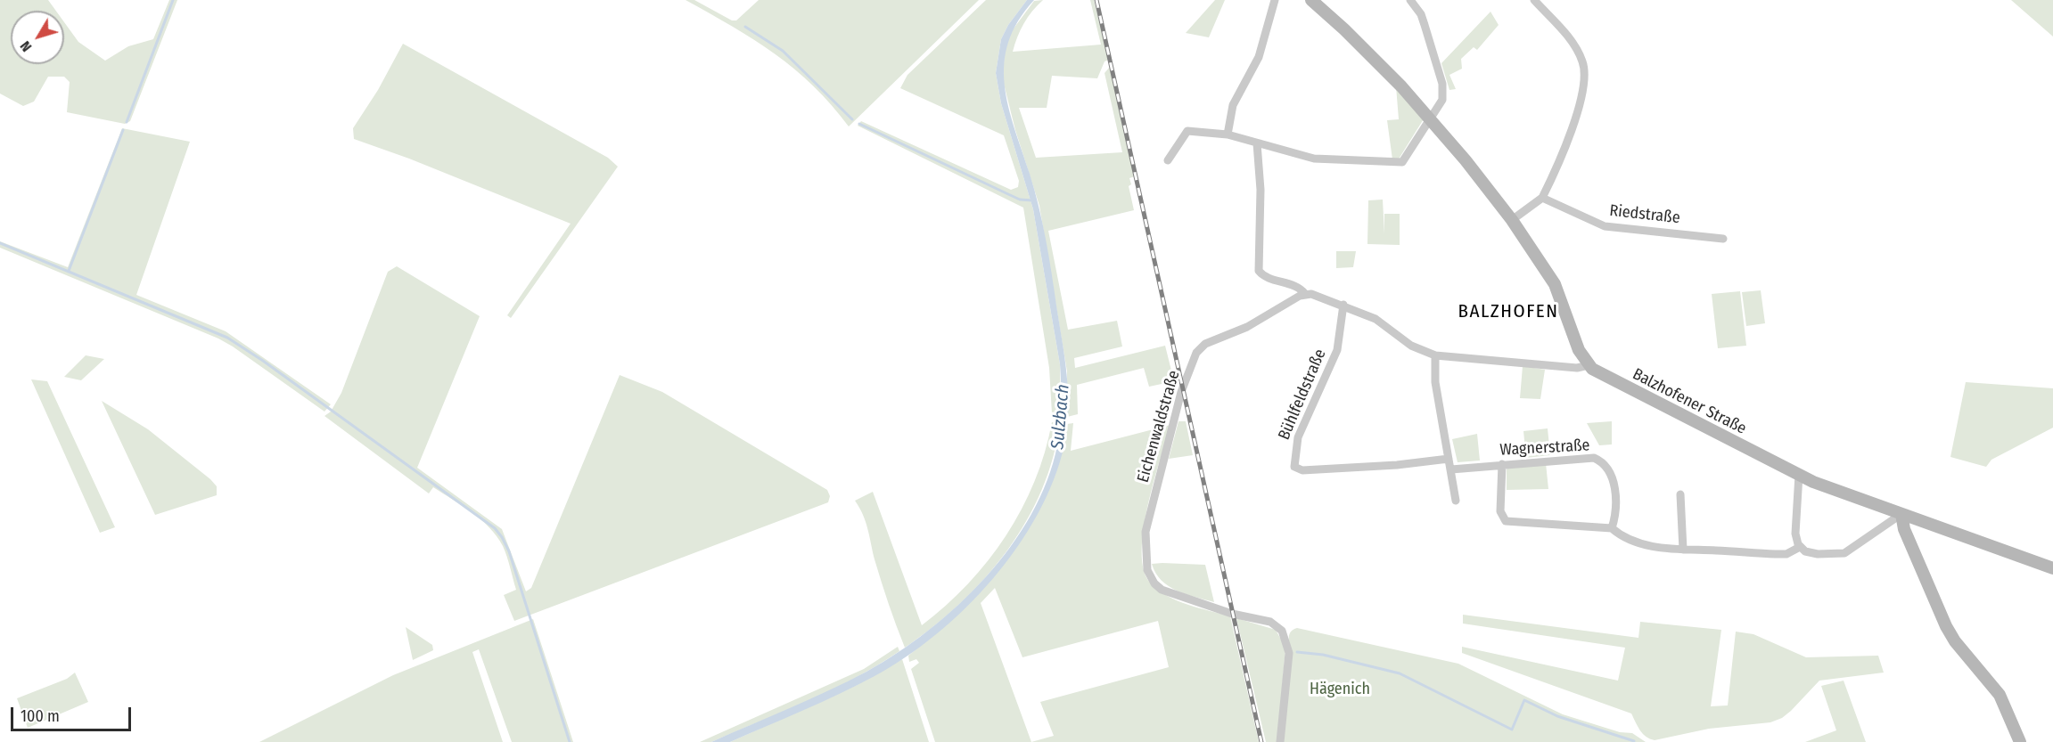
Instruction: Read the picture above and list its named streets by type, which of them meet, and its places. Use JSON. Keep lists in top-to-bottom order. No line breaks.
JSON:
{"streets":{"street":["Riedstraße","Bühlfeldstraße","Balzhofener Straße","Eichenwaldstraße","Wagnerstraße"]},"districts":["BALZHOFEN"],"water":["Sulzbach"],"parks":["Hägenich"],"scale_bar":"100 m","north":"bottom left"}
